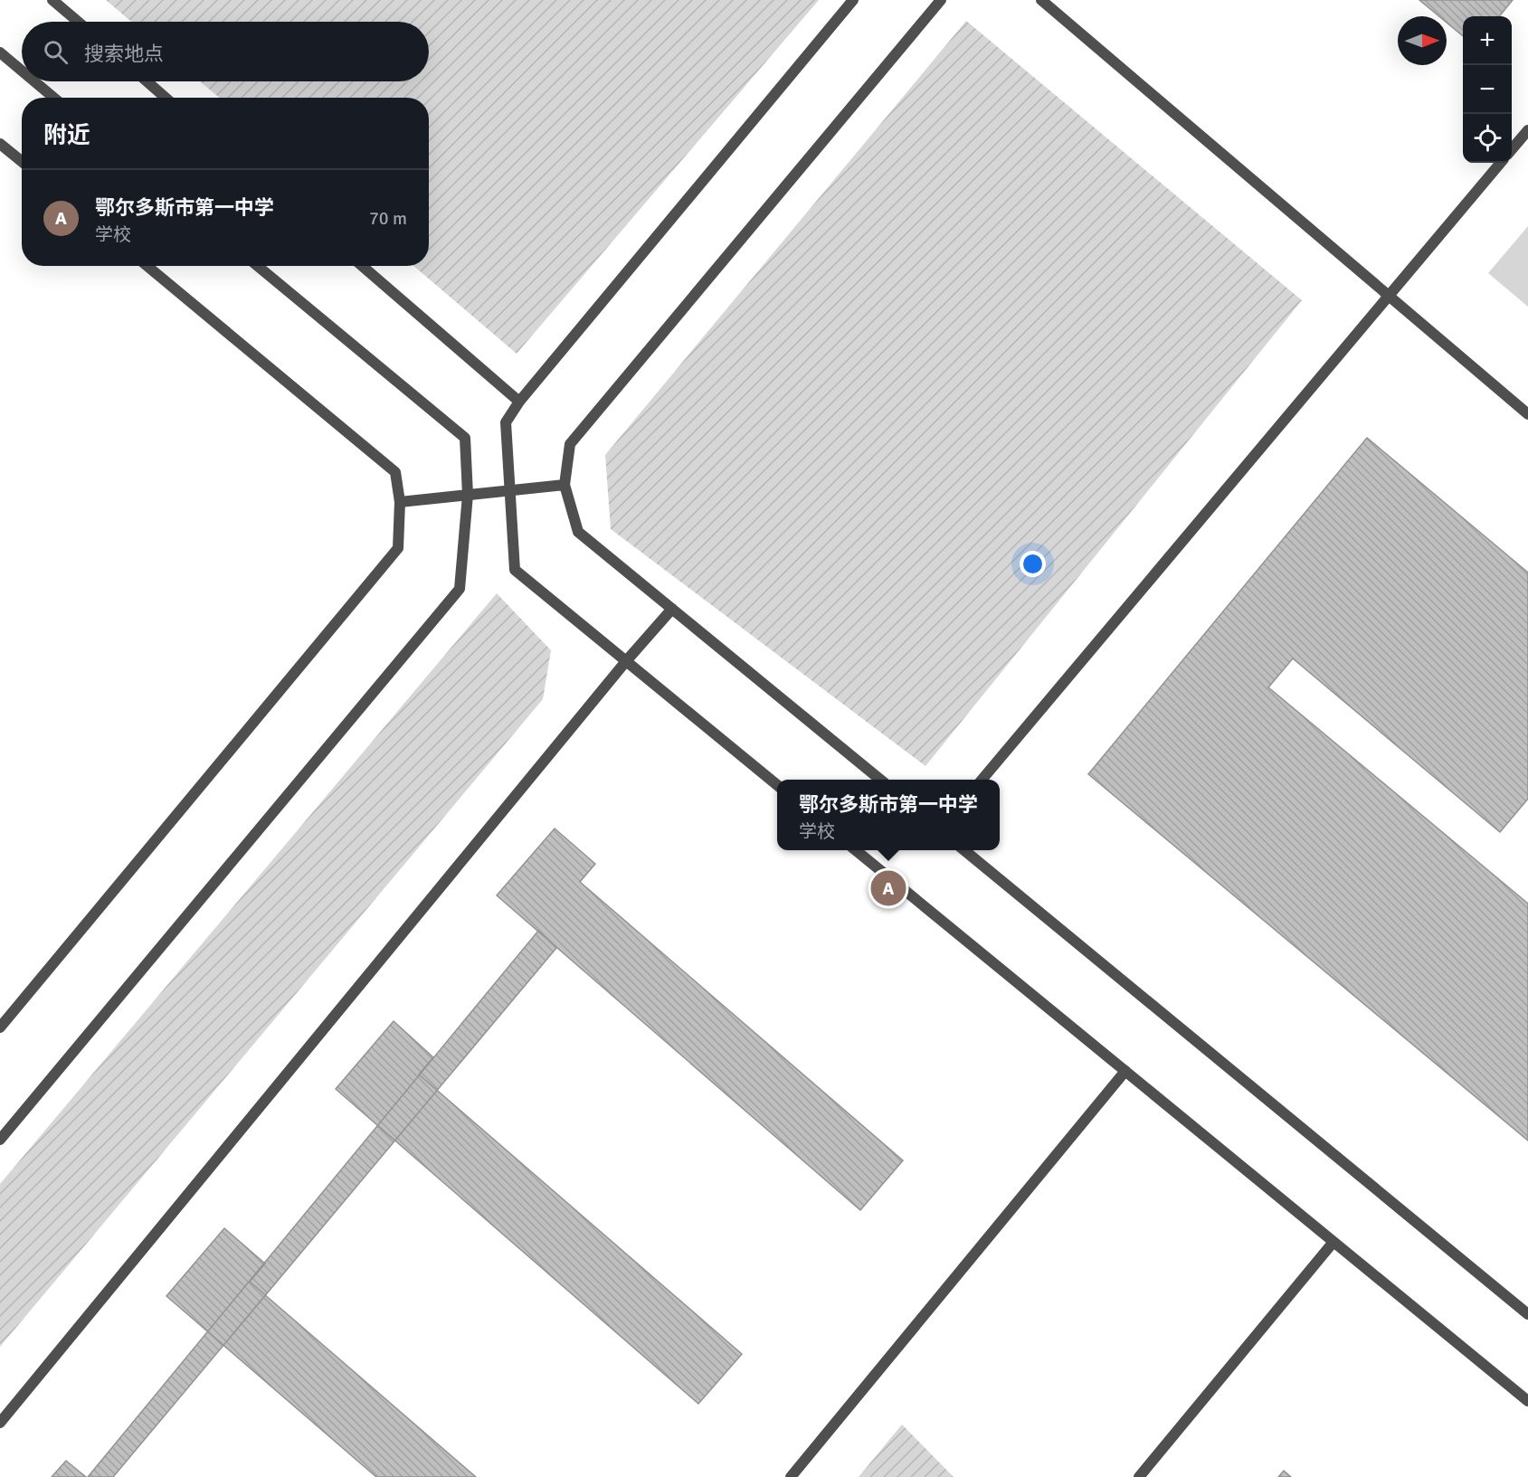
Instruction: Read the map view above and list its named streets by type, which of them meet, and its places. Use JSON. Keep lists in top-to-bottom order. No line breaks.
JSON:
{"north":"right","page":{"map_buttons":["+","−"],"search":"搜索地点","heading":"附近","list":[{"mark":"A","name":"鄂尔多斯市第一中学","note":"学校","value":"70 m"}],"popup":["鄂尔多斯市第一中学","学校"],"pins":"A"}}
